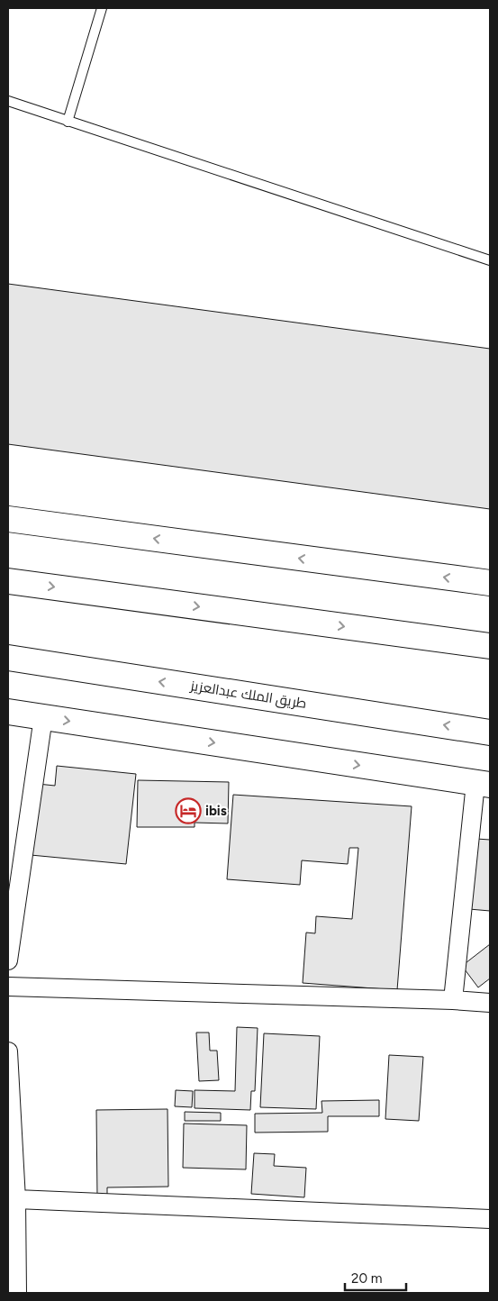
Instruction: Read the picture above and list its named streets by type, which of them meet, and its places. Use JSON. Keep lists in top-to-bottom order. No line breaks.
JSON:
{"streets":{"main road":["طريق الملك عبدالعزيز"]},"places":{"hotel":["ibis"]},"scale_bar":"20 m"}
